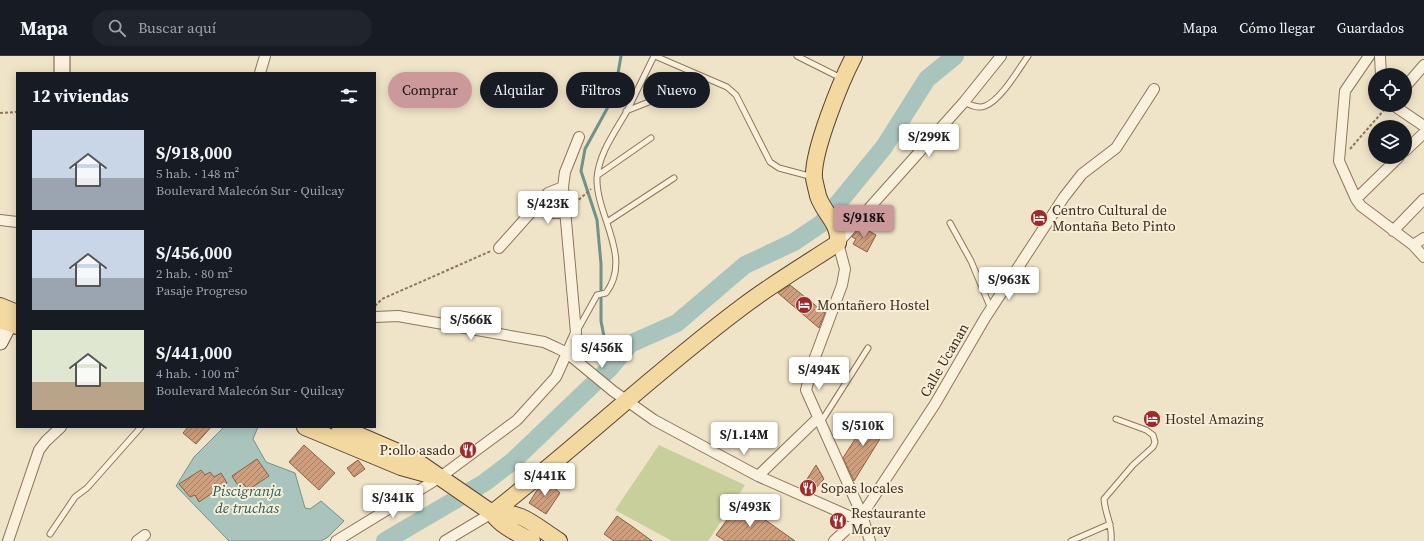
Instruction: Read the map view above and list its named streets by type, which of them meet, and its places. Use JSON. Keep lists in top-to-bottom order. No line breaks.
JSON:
{"streets":{"street":["Calle Ucanan"]},"water":["Piscigranja de truchas"],"places":{"hotel":["Centro Cultural de Montaña Beto Pinto","Montañero Hostel","Hostel Amazing"],"restaurant":["P:ollo asado","Sopas locales","Restaurante Moray"]},"page":{"header":"Mapa","search":"Buscar aquí","nav":["Mapa","Cómo llegar","Guardados"],"chip":["Comprar","Alquilar","Filtros","Nuevo"],"heading":"12 viviendas","list":[{"name":"S/918,000","note":"5 hab. · 148 m² · Boulevard Malecón Sur - Quilcay"},{"name":"S/456,000","note":"2 hab. · 80 m² · Pasaje Progreso"},{"name":"S/441,000","note":"4 hab. · 100 m² · Boulevard Malecón Sur - Quilcay"}],"price":["S/299K","S/423K","S/918K","S/963K","S/566K","S/456K","S/494K","S/510K","S/1.14M","S/441K","S/341K","S/493K"]}}
